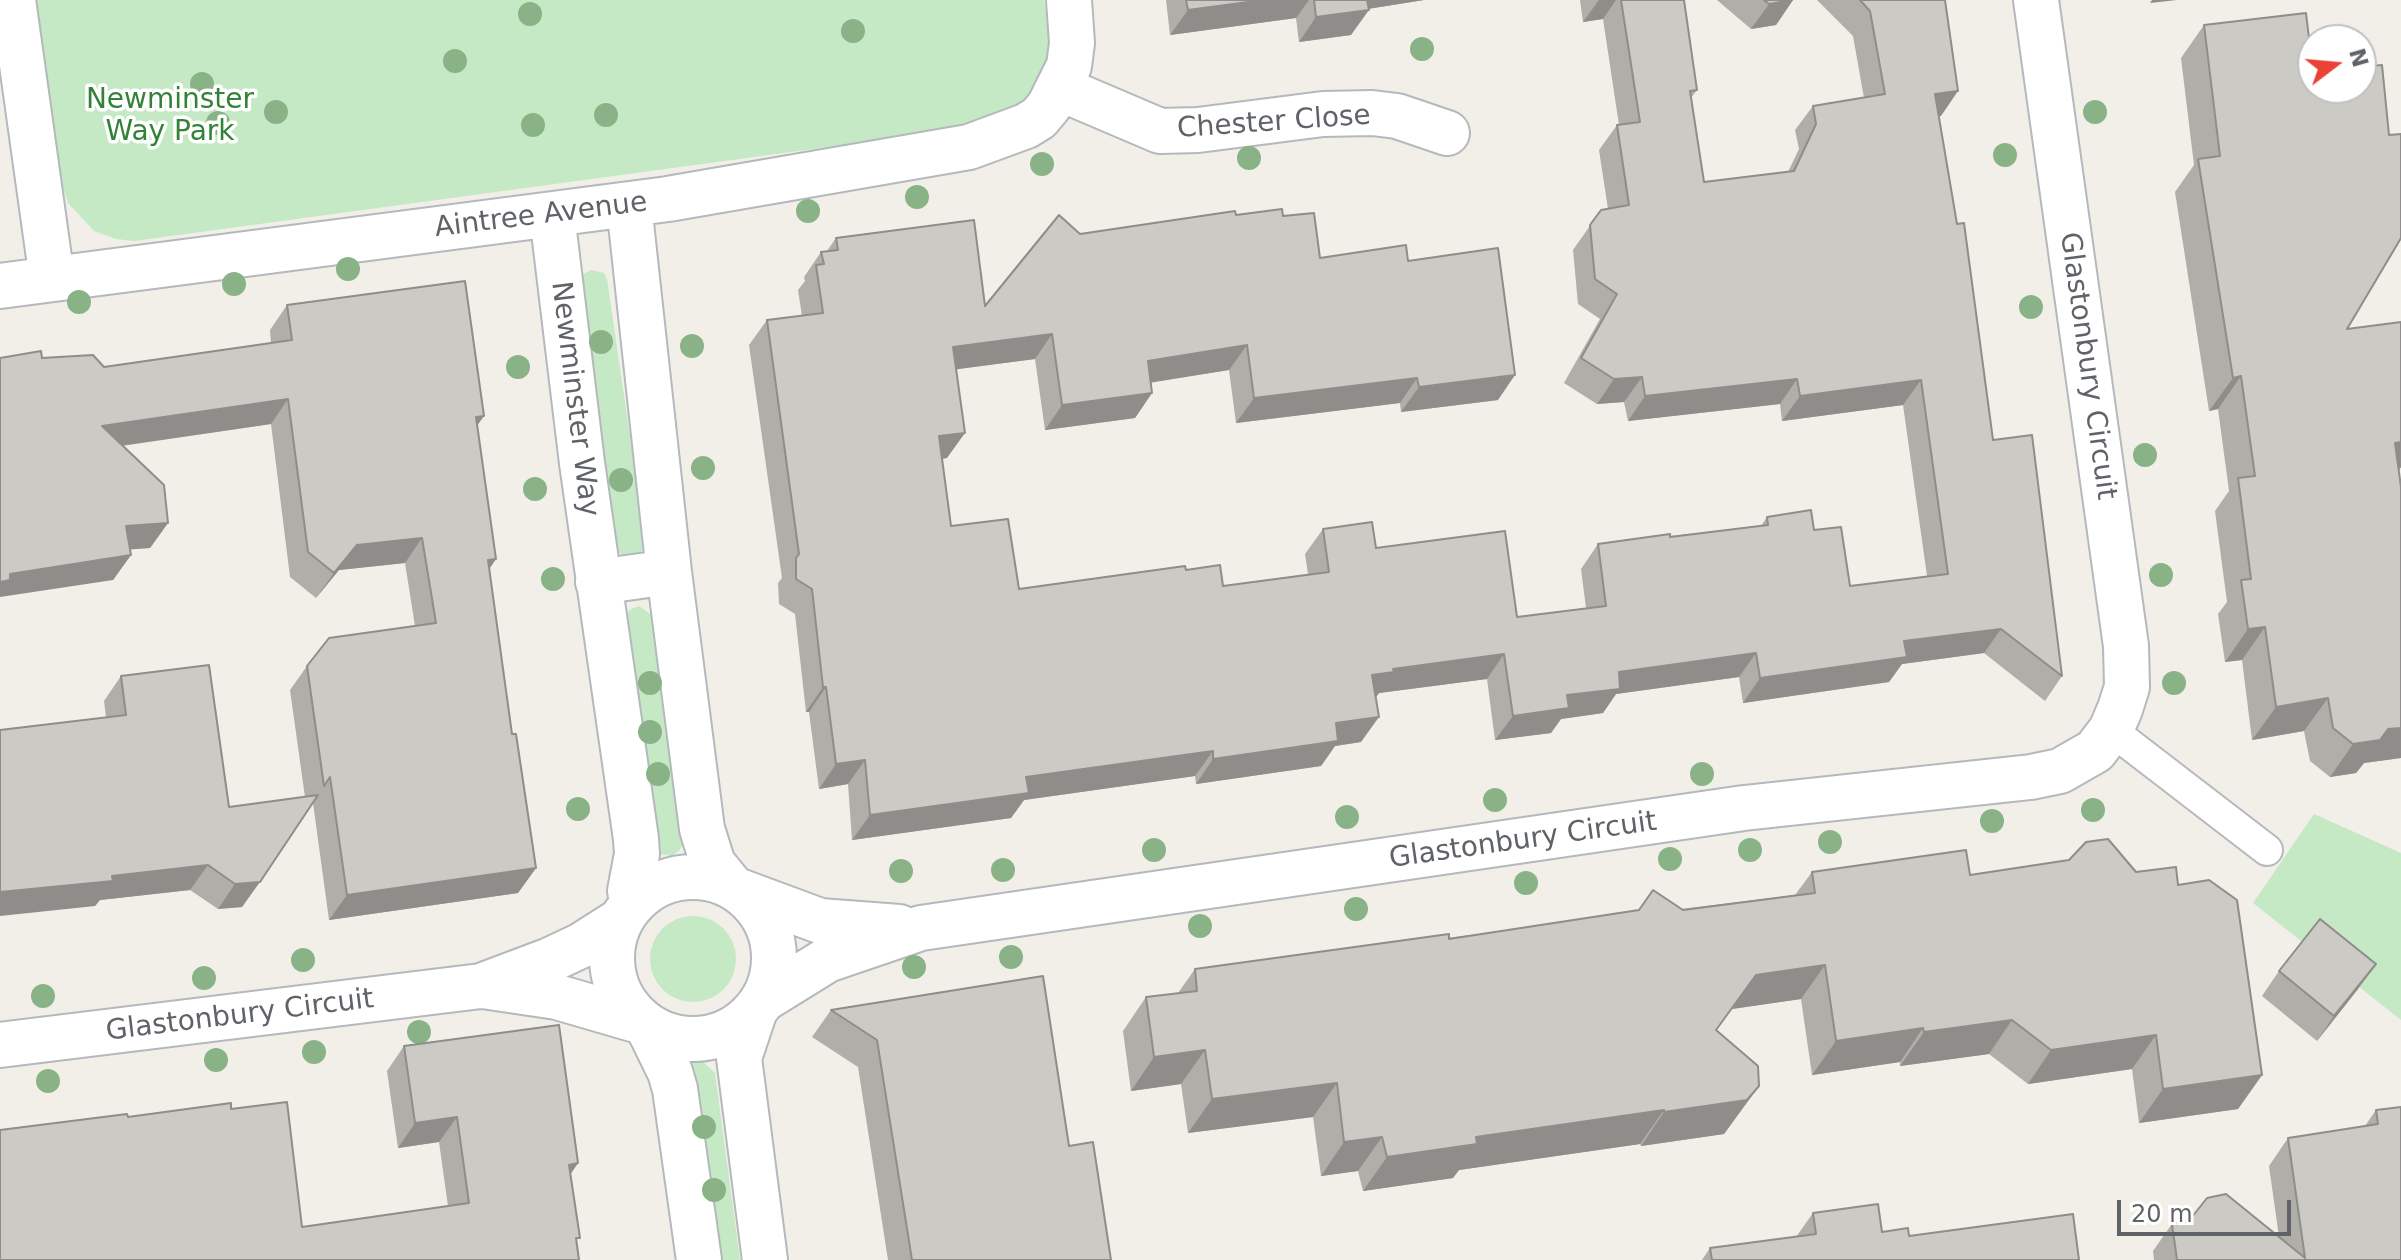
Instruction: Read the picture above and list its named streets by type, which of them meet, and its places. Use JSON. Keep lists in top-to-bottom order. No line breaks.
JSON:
{"streets":{"street":["Chester Close","Aintree Avenue","Glastonbury Circuit","Newminster Way"]},"crossings":[["Chester Close","Aintree Avenue"],["Aintree Avenue","Newminster Way"],["Glastonbury Circuit","Newminster Way"]],"parks":["Newminster Way Park"],"scale_bar":"20 m","north":"right"}
